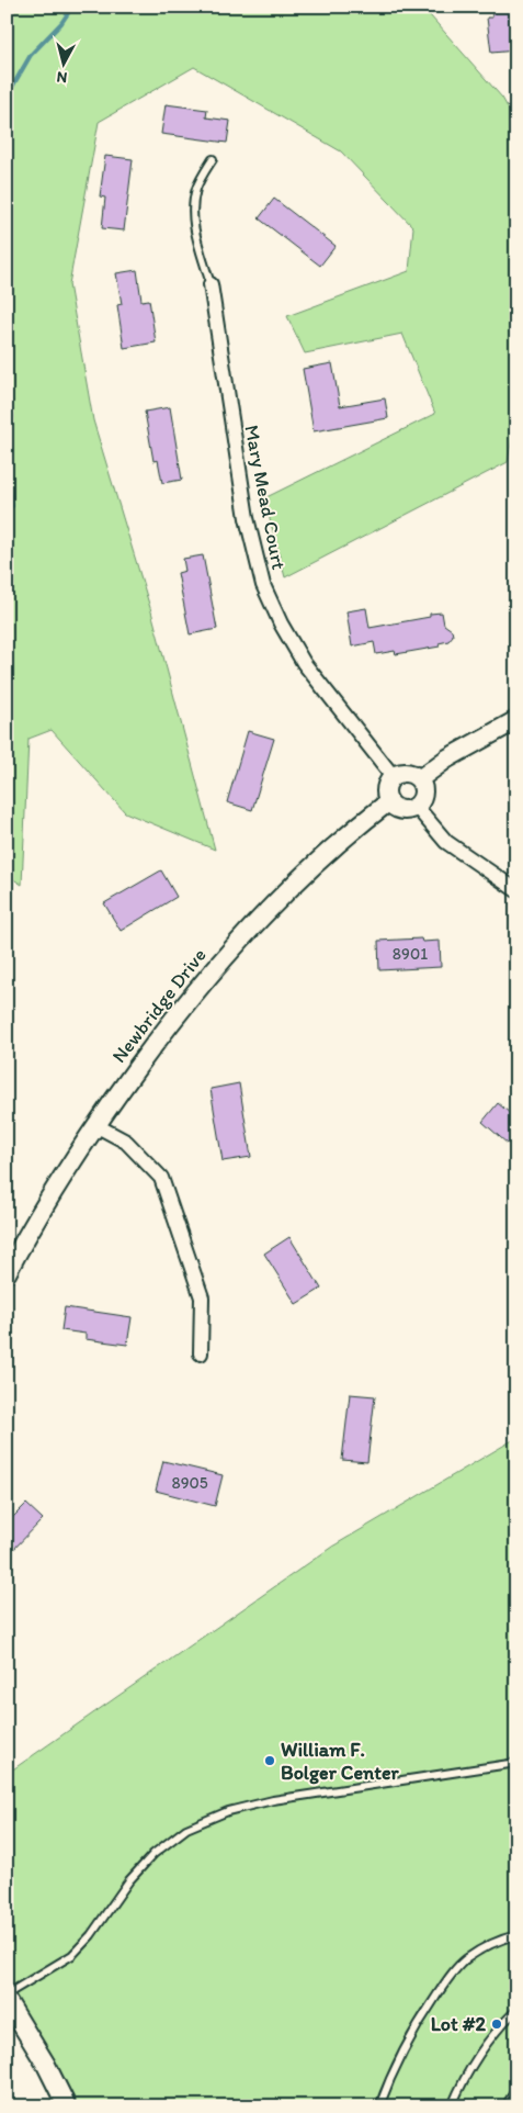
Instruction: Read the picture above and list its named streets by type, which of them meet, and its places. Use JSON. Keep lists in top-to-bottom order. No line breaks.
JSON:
{"streets":{"street":["Mary Mead Court","Newbridge Drive"]},"crossings":[["Mary Mead Court","Newbridge Drive"]],"places":["William F. Bolger Center","Lot #2"],"house_numbers":["8901","8905"],"north":"bottom"}
